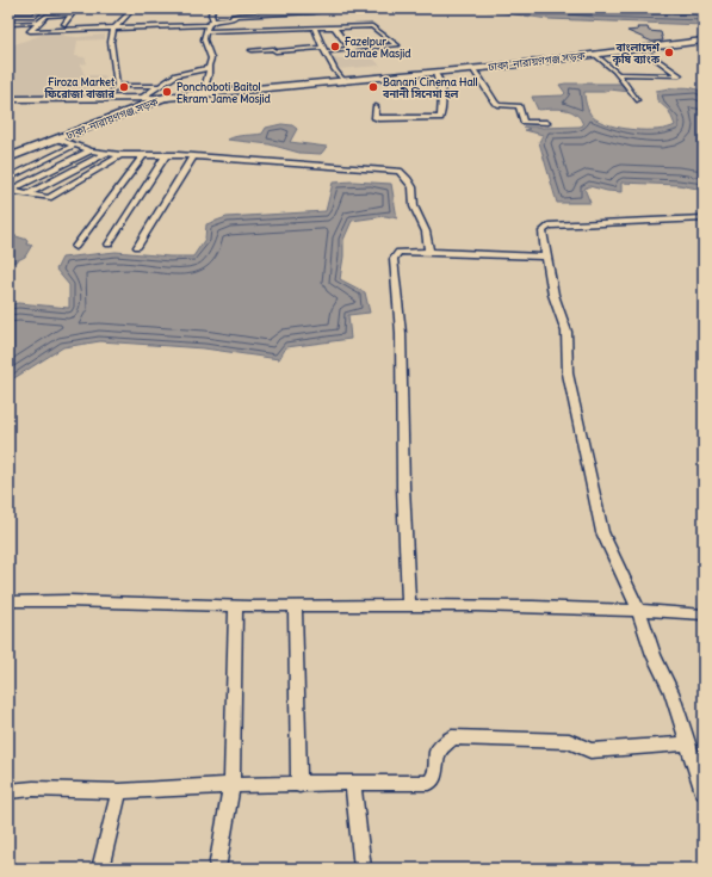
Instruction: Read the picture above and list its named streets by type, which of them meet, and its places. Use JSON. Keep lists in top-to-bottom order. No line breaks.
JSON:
{"streets":{"highway":["ঢাকা-নারায়ণগঞ্জ সড়ক"]},"places":["Fazelpur Jamae Masjid","বাংলাদেশ কৃষি ব্যাংক","Firoza Market ফিরোজা বাজার","Banani Cinema Hall বনানী সিনেমা হল","Ponchoboti Baitol Ekram Jame Mosjid"]}
